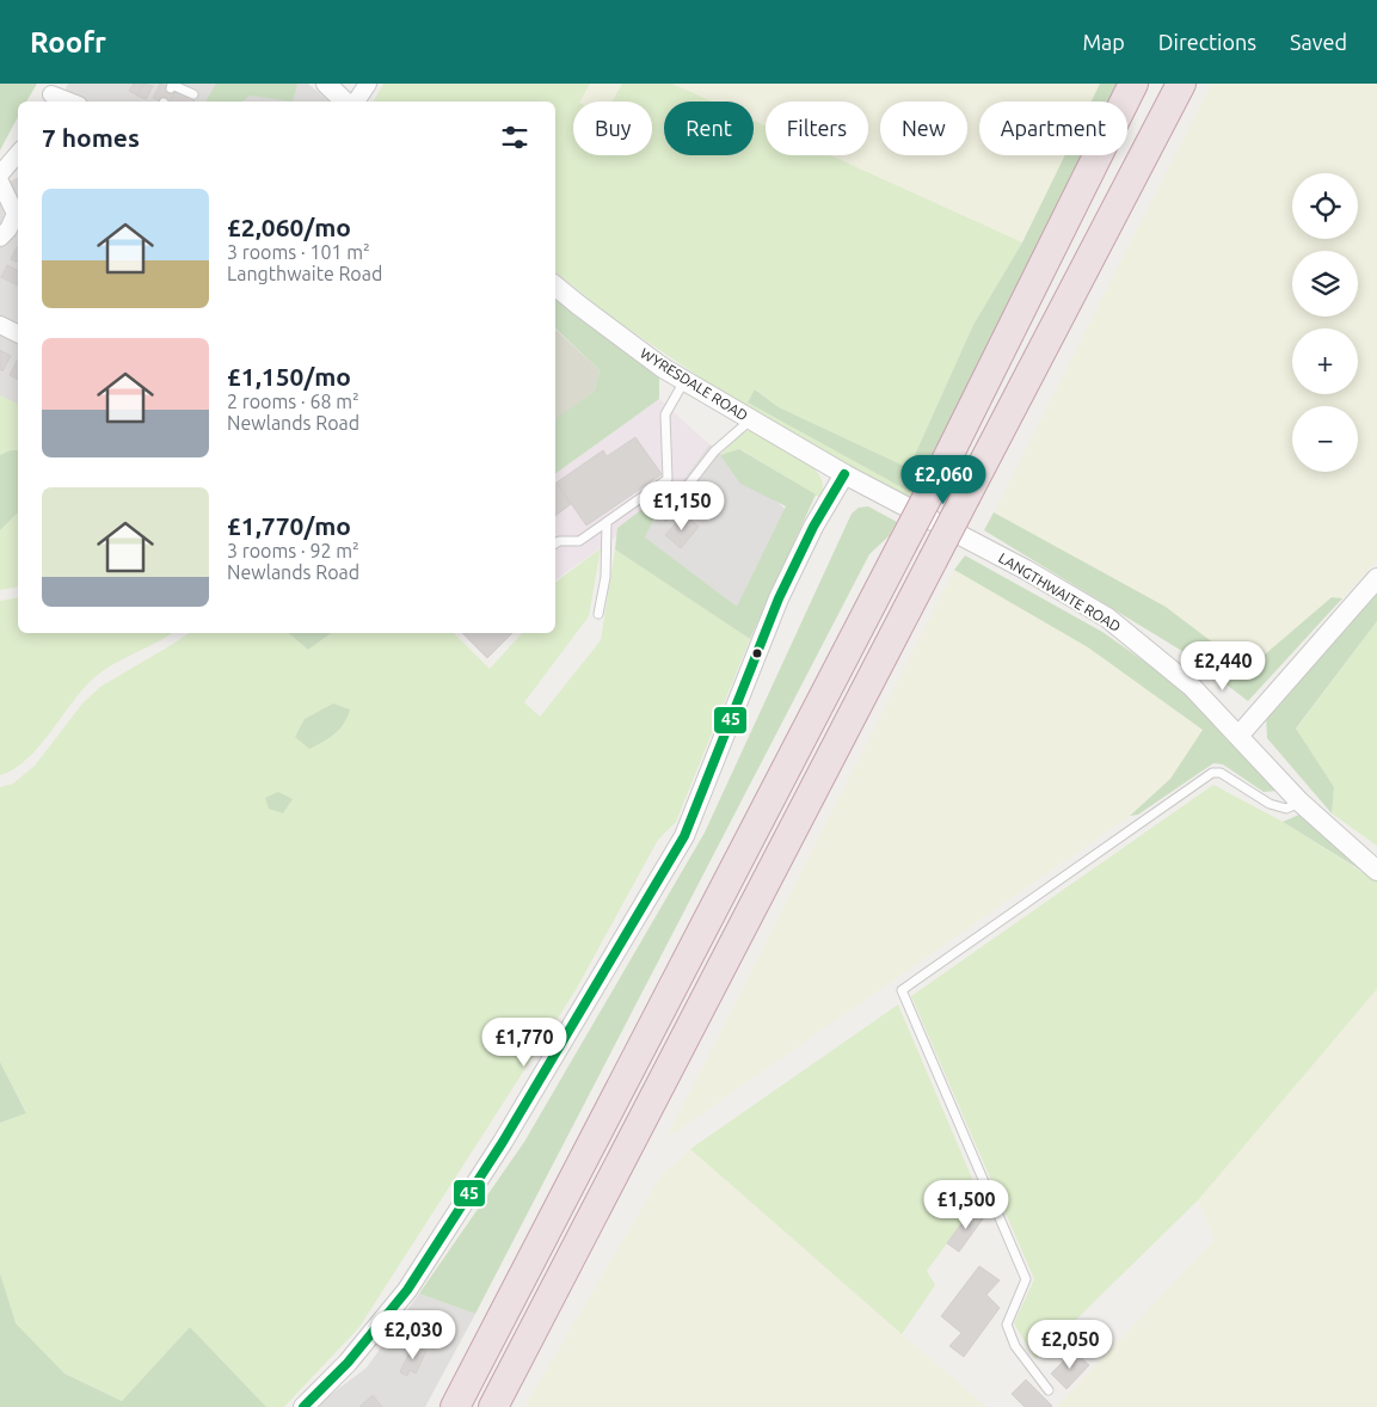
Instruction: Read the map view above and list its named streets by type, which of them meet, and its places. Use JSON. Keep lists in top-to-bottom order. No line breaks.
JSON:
{"streets":{"street":["WYRESDALE ROAD","LANGTHWAITE ROAD"]},"crossings":[["WYRESDALE ROAD","LANGTHWAITE ROAD"]],"lines":["transit line 45"],"page":{"header":"Roofr","nav":["Map","Directions","Saved"],"chip":["Buy","Rent","Filters","New","Apartment"],"heading":"7 homes","map_buttons":["+","−"],"list":[{"name":"£2,060/mo","note":"3 rooms · 101 m² · Langthwaite Road"},{"name":"£1,150/mo","note":"2 rooms · 68 m² · Newlands Road"},{"name":"£1,770/mo","note":"3 rooms · 92 m² · Newlands Road"}],"price":["£2,060","£1,150","£2,440","£1,770","£1,500","£2,030","£2,050"]}}
